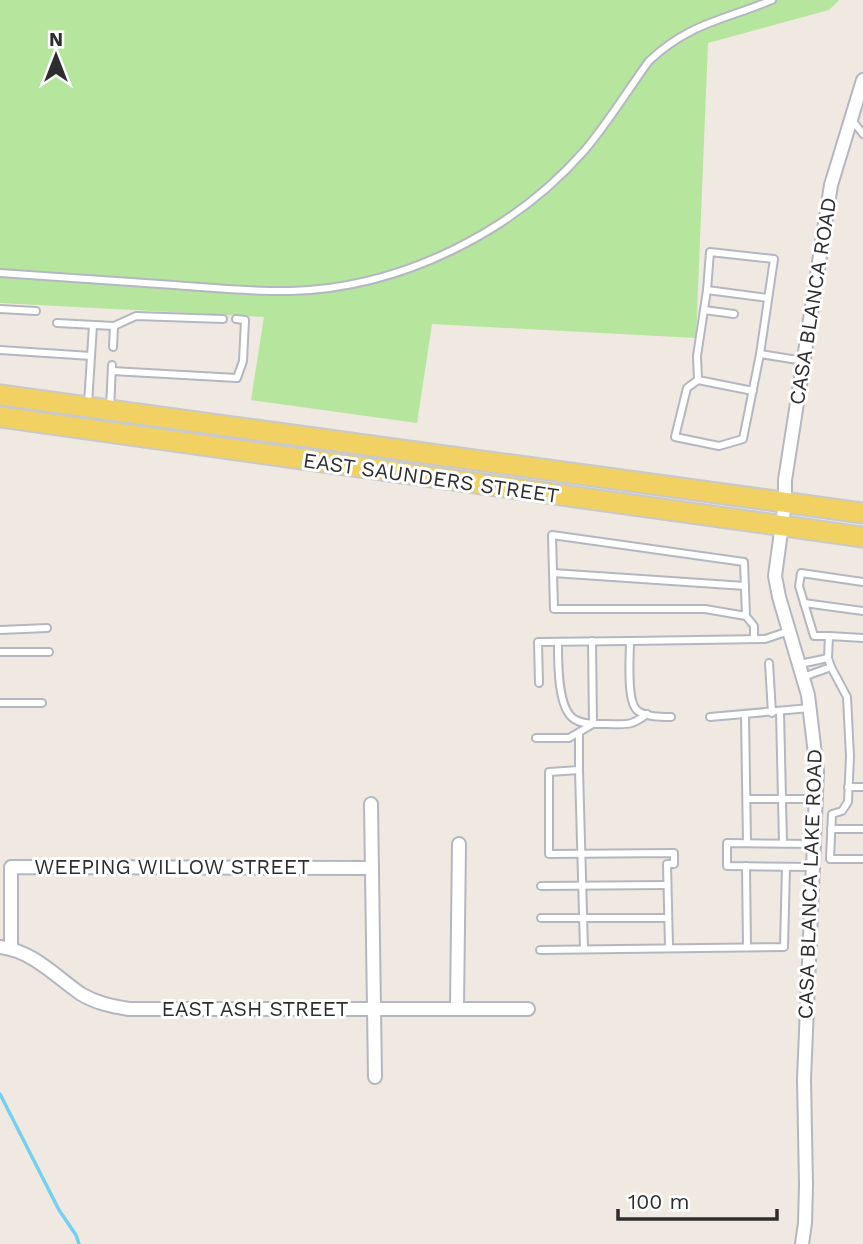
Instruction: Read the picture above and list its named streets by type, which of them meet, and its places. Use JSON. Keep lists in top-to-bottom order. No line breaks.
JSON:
{"streets":{"main road":["EAST SAUNDERS STREET"],"street":["CASA BLANCA ROAD","WEEPING WILLOW STREET","CASA BLANCA LAKE ROAD","EAST ASH STREET"]},"crossings":[["CASA BLANCA ROAD","EAST SAUNDERS STREET"],["CASA BLANCA ROAD","CASA BLANCA LAKE ROAD"],["EAST SAUNDERS STREET","CASA BLANCA LAKE ROAD"],["WEEPING WILLOW STREET","EAST ASH STREET"]],"scale_bar":"100 m","north":"top"}
